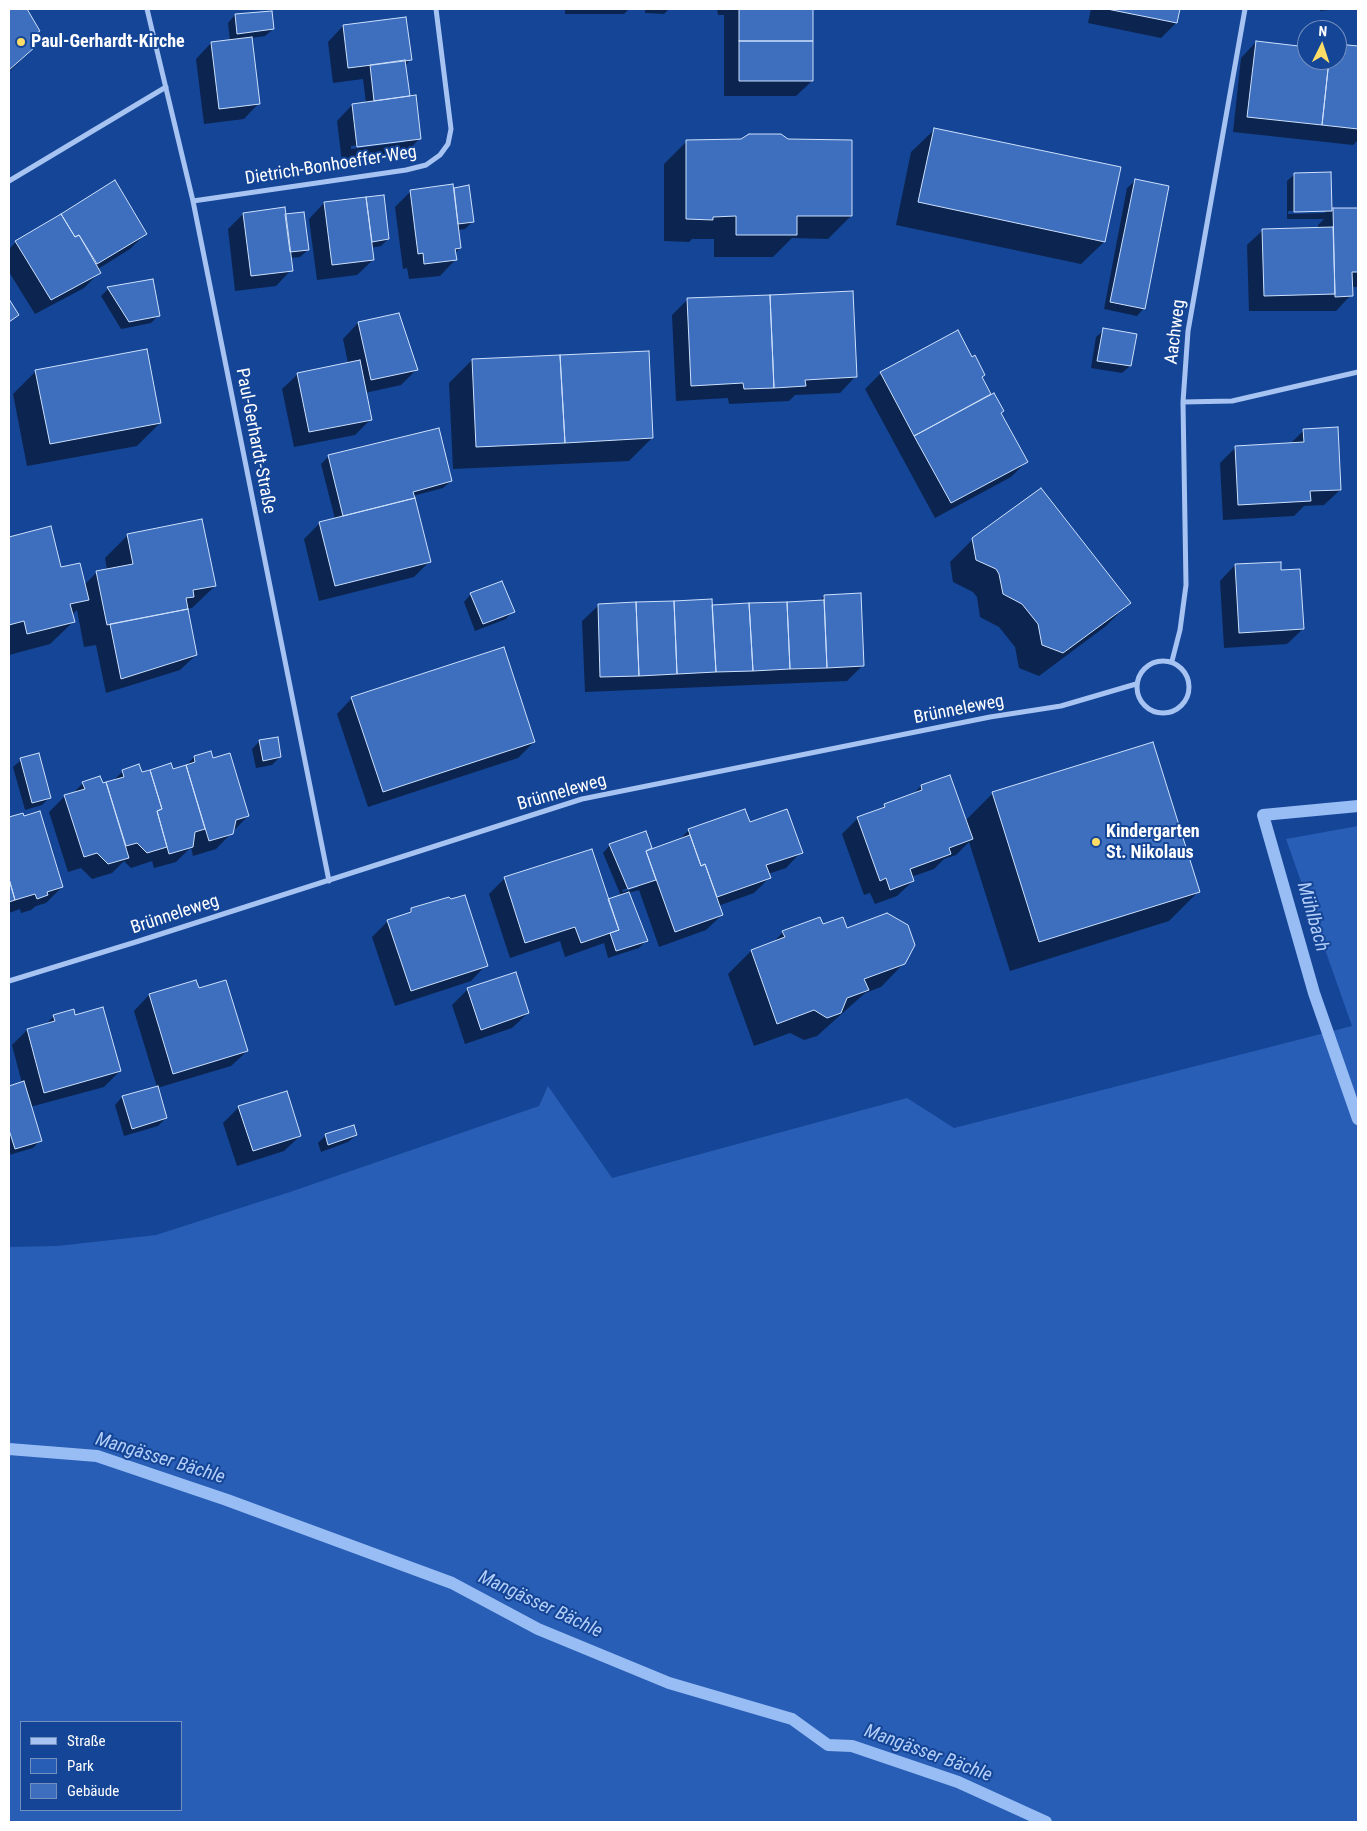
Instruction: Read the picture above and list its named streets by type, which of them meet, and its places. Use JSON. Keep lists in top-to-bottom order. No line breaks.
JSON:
{"streets":{"street":["Dietrich-Bonhoeffer-Weg","Aachweg","Paul-Gerhardt-Straße","Brünneleweg"]},"crossings":[["Dietrich-Bonhoeffer-Weg","Paul-Gerhardt-Straße"],["Aachweg","Brünneleweg"],["Paul-Gerhardt-Straße","Brünneleweg"]],"water":["Mühlbach","Mangässer Bächle"],"places":["Paul-Gerhardt-Kirche","Kindergarten St. Nikolaus"],"legend":["Straße","Park","Gebäude"],"north":"top"}
